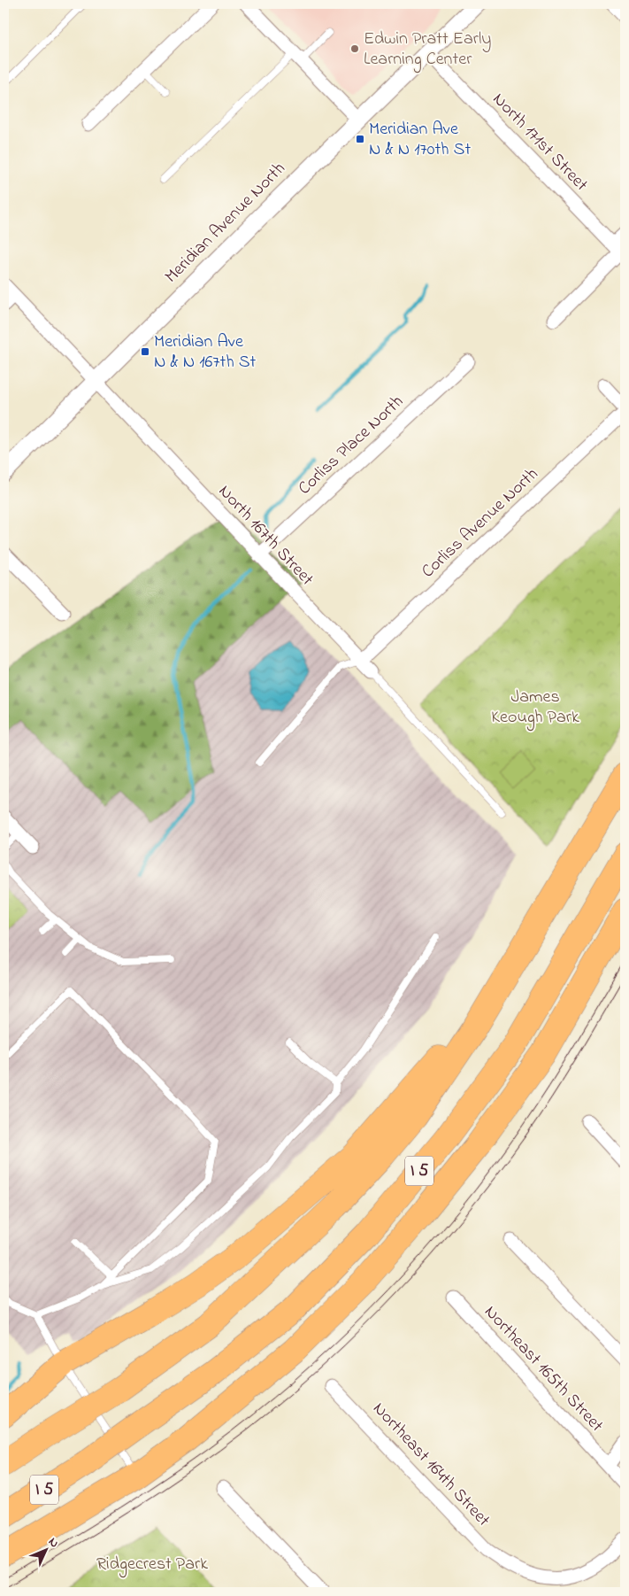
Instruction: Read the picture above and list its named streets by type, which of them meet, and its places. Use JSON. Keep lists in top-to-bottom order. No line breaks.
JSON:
{"streets":{"highway":["I 5"],"street":["North 171st Street","Meridian Avenue North","Corliss Place North","Corliss Avenue North","North 167th Street","Northeast 165th Street","Northeast 164th Street"]},"crossings":[["North 171st Street","Meridian Avenue North"],["Meridian Avenue North","North 167th Street"],["Corliss Place North","North 167th Street"],["Corliss Avenue North","North 167th Street"]],"parks":["James Keough Park","Ridgecrest Park"],"places":{"other":["Edwin Pratt Early Learning Center"],"transit":["Meridian Ave N & N 170th St","Meridian Ave N & N 167th St"]},"north":"top right"}
